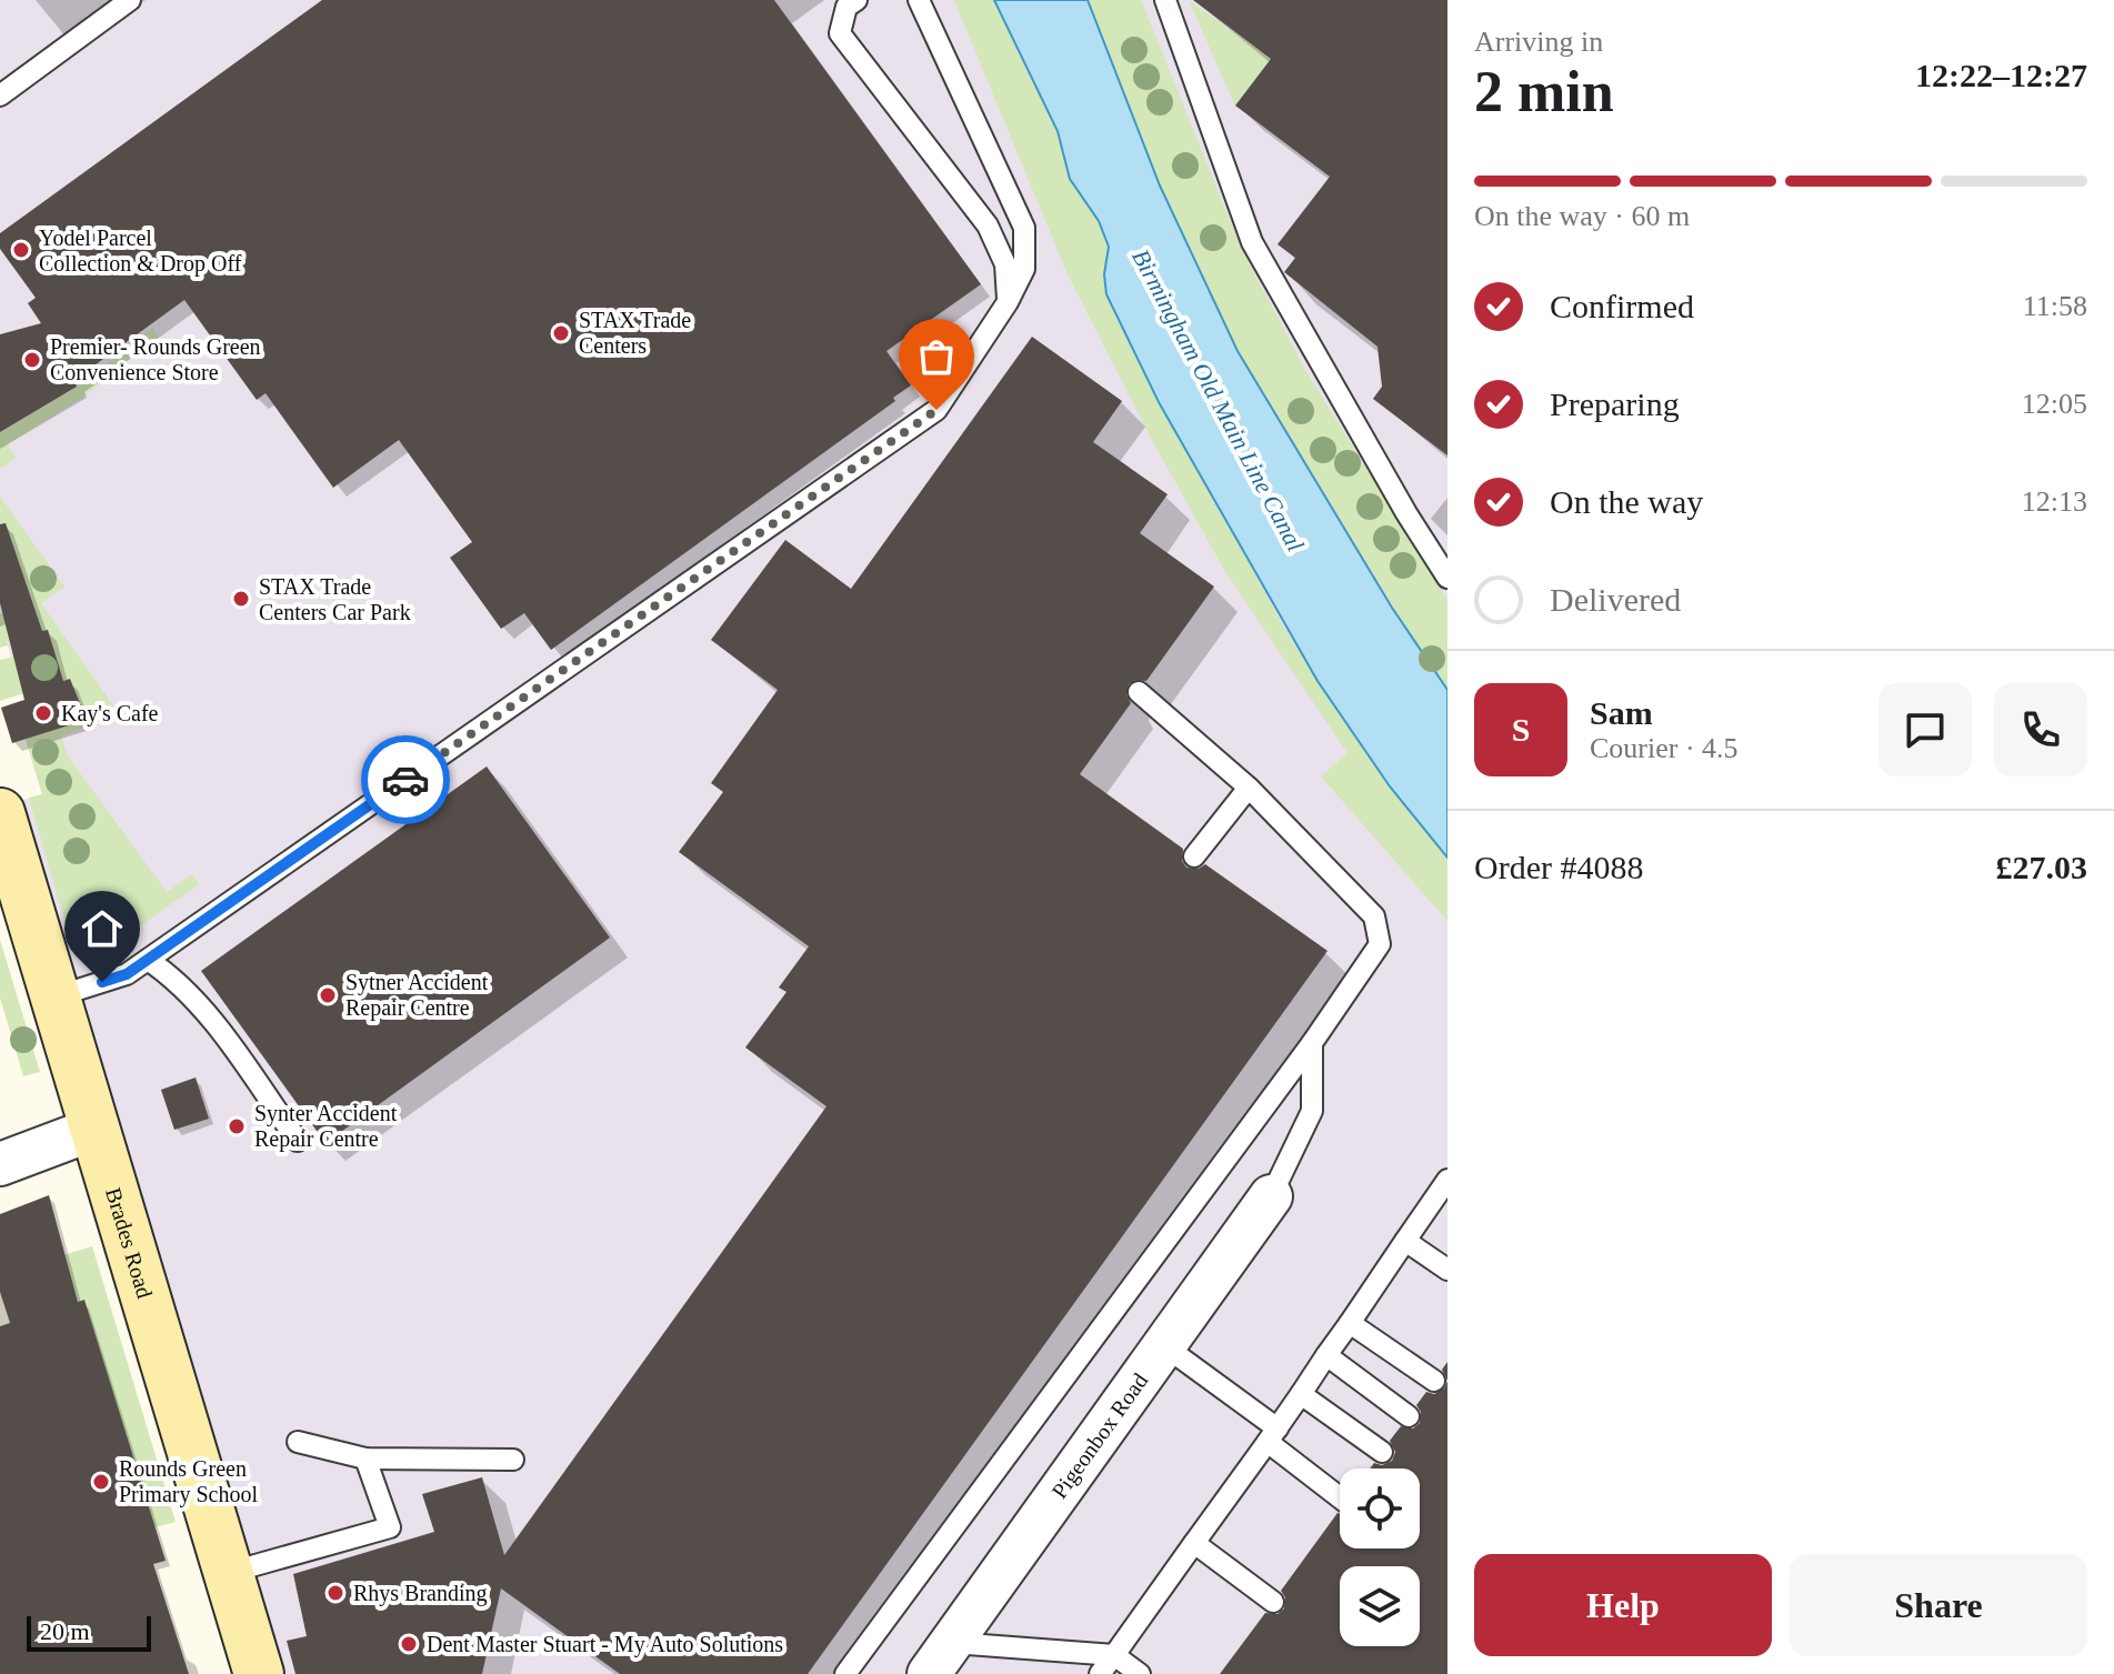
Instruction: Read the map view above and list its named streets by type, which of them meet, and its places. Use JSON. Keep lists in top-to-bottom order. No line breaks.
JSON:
{"streets":{"street":["Brades Road","Pigeonbox Road"]},"water":["Birmingham Old Main Line Canal"],"places":["Yodel Parcel Collection & Drop Off","STAX Trade Centers","Premier- Rounds Green Convenience Store","STAX Trade Centers Car Park","Kay's Cafe","Sytner Accident Repair Centre","Synter Accident Repair Centre","Rounds Green Primary School","Rhys Branding","Dent Master Stuart - My Auto Solutions"],"scale_bar":"20 m","page":{"heading":["2 min","Arriving in","12:22–12:27"],"panel":["Sam","Courier · 4.5","Order #4088","£27.03"],"bar":"On the way · 60 m","list":[["Confirmed","11:58"],["Preparing","12:05"],["On the way","12:13"],"Delivered"],"round":"S","buttons":["Help","Share"],"scale":"20 m"}}
